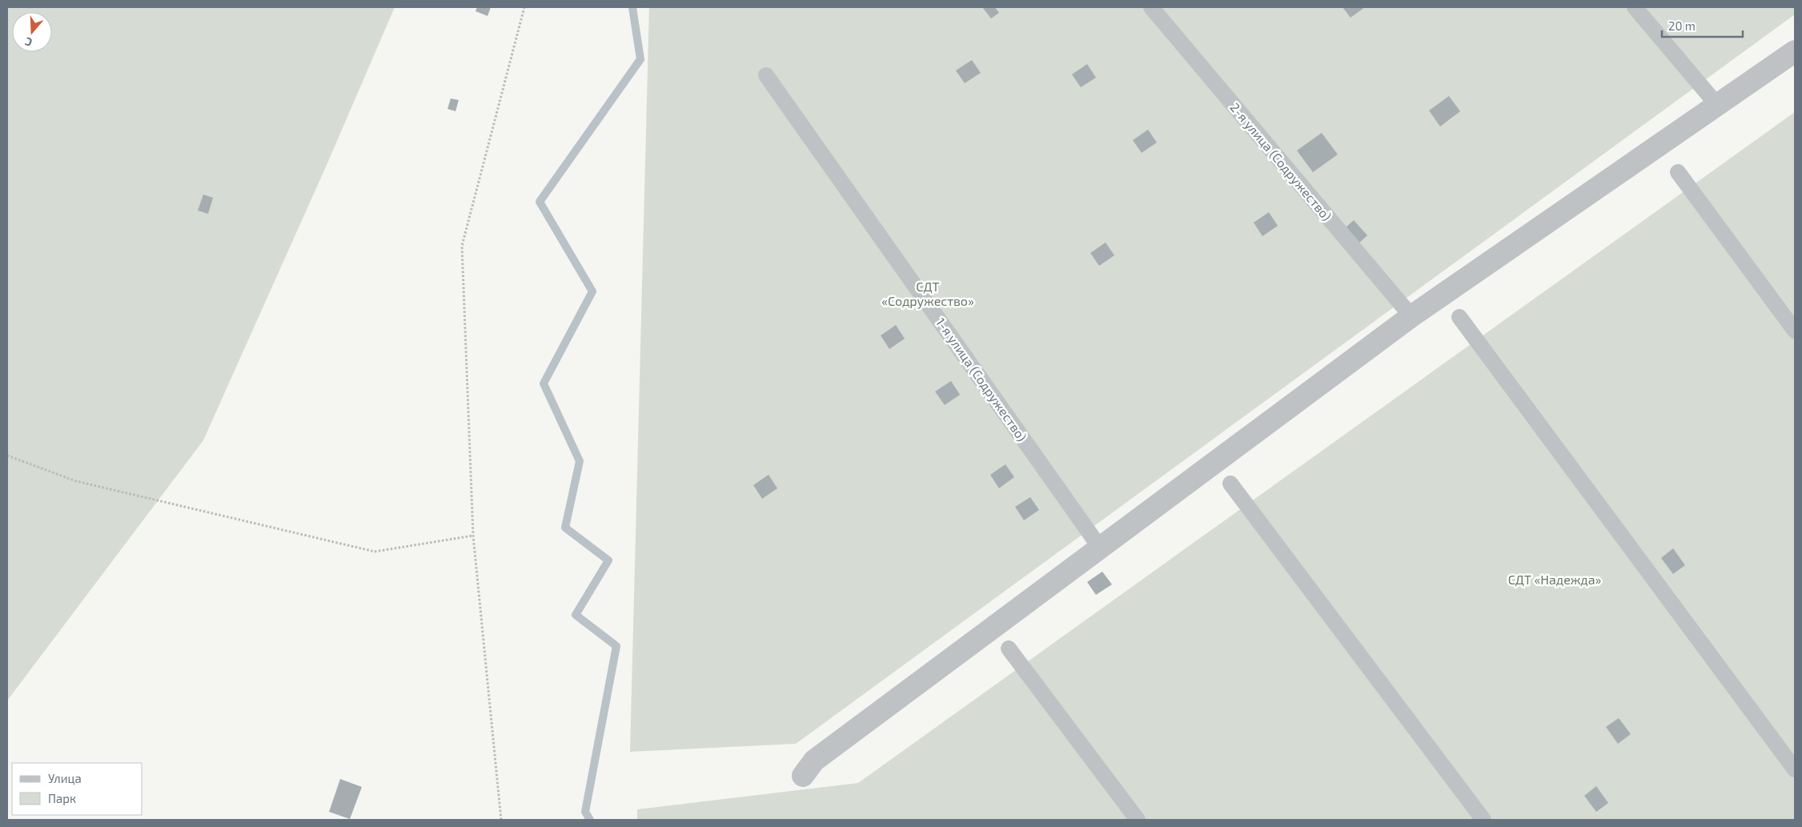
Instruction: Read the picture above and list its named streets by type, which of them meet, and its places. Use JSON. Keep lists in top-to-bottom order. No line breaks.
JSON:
{"streets":{"lane":["2-я улица (Содружество)","1-я улица (Содружество)"]},"parks":["СДТ «Содружество»","СДТ «Надежда»"],"legend":["Улица","Парк"],"scale_bar":"20 m","north":"bottom"}
